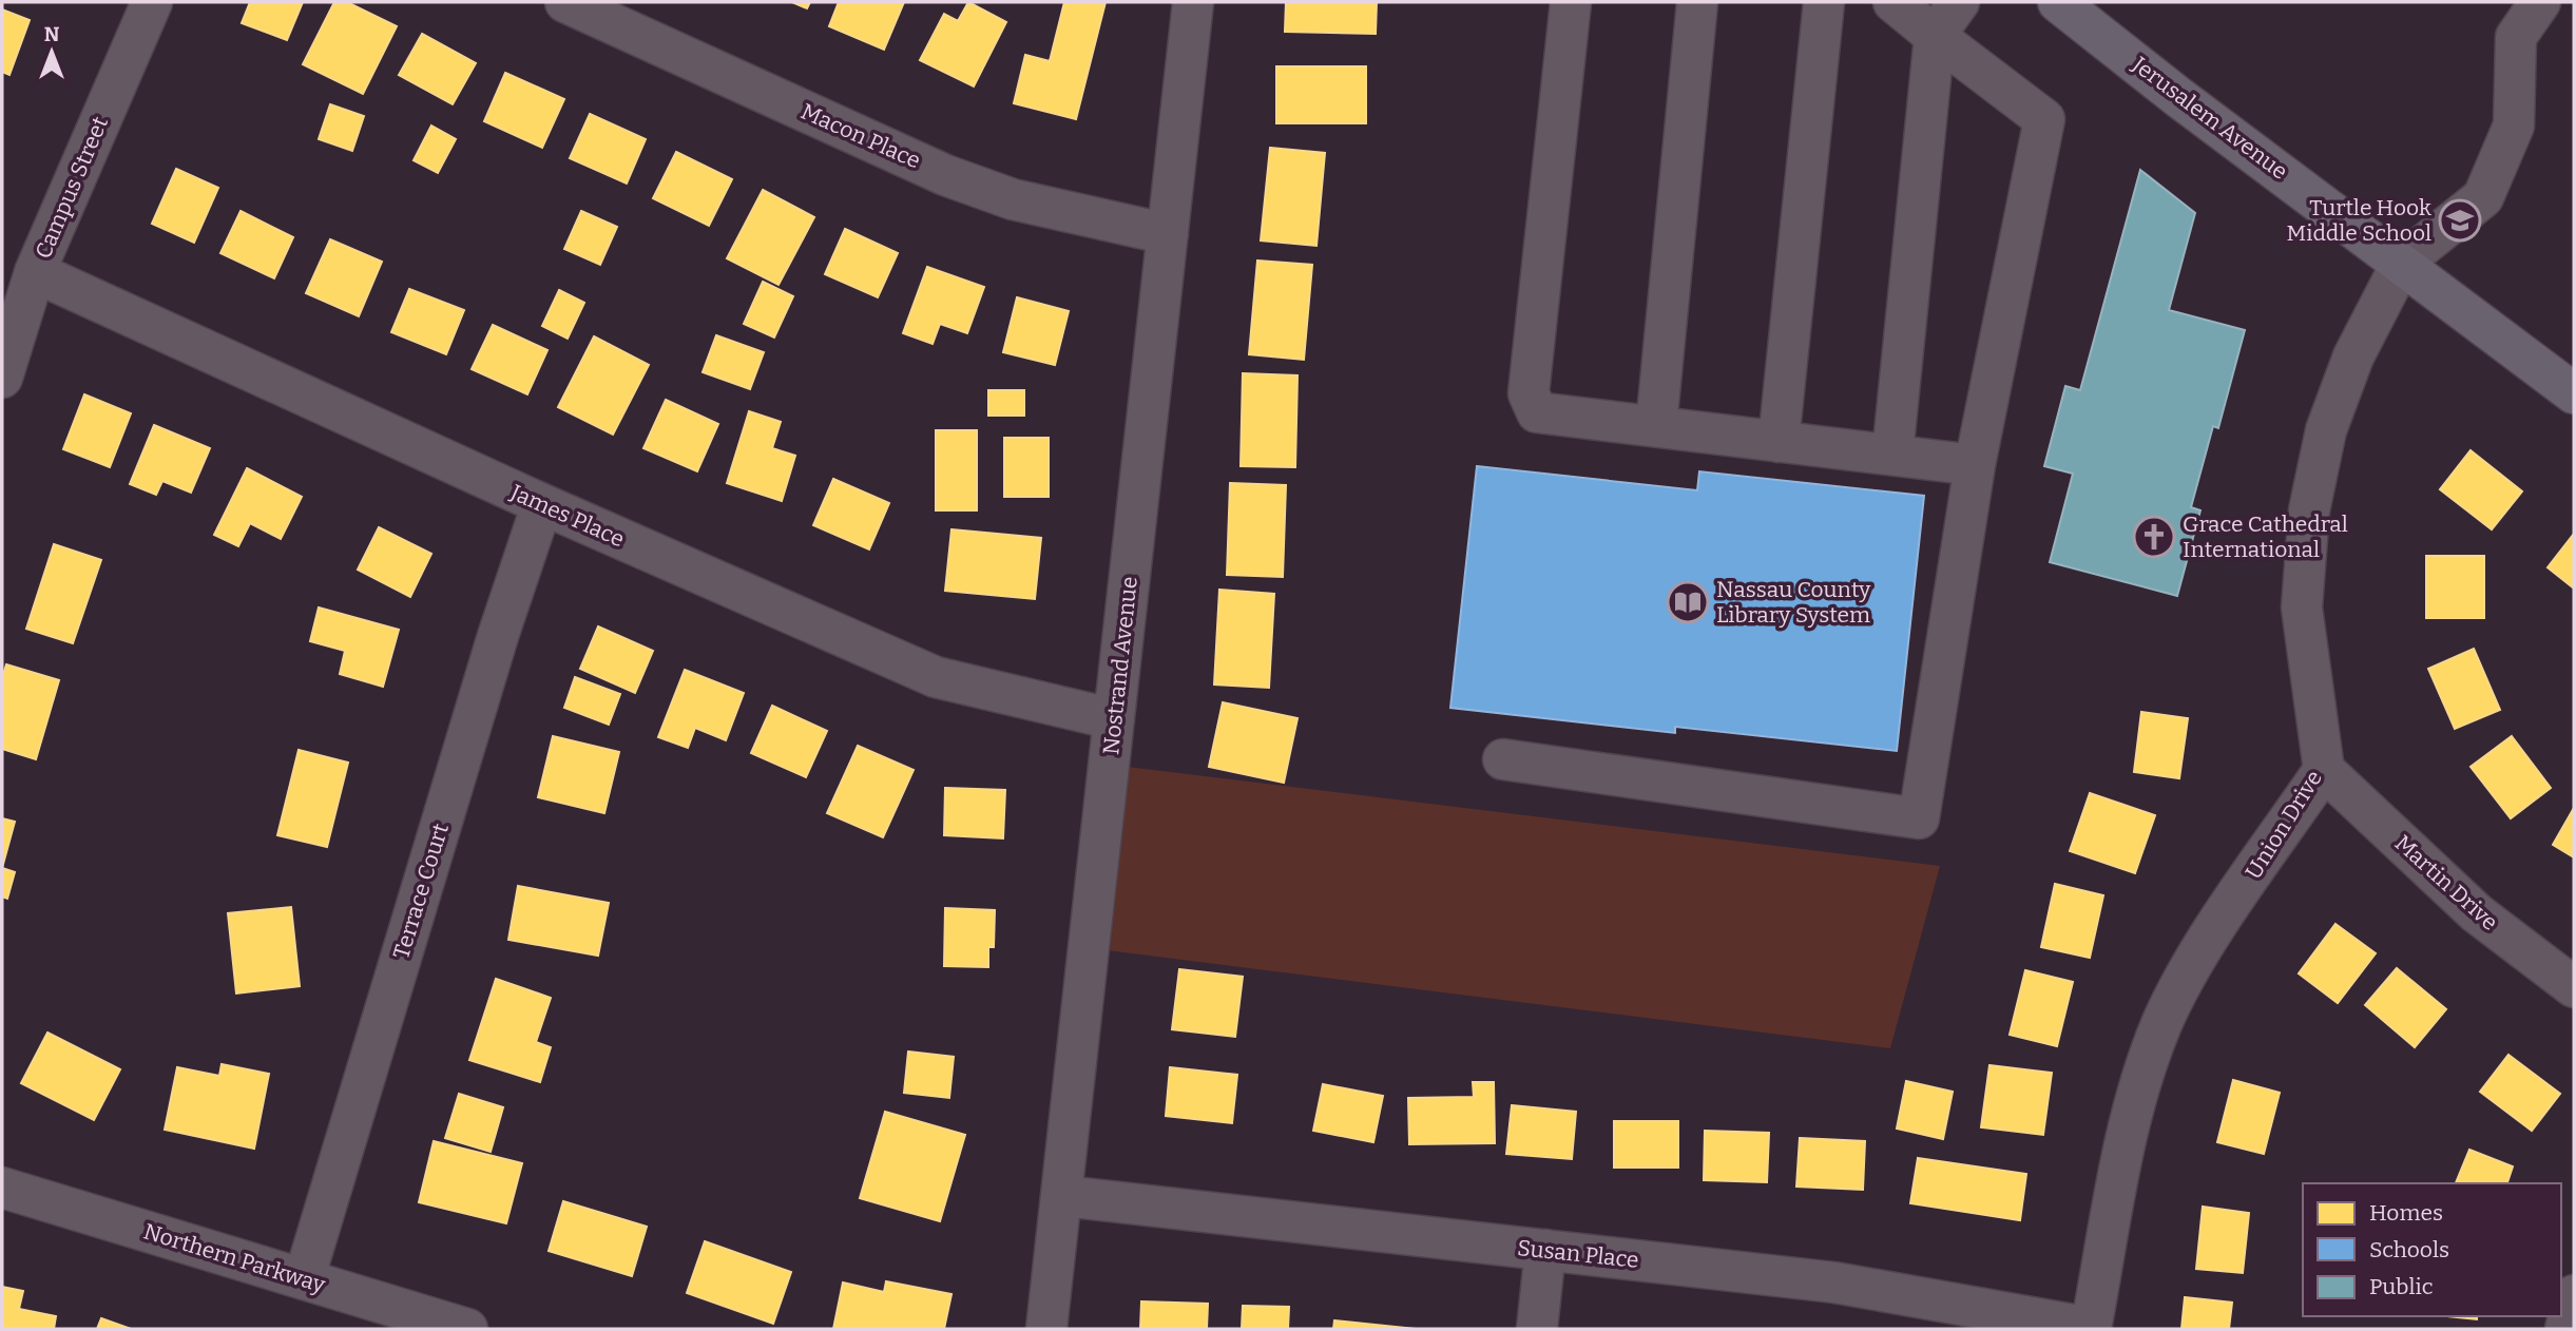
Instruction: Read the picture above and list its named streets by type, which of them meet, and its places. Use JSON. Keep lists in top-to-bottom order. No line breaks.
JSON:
{"streets":{"main road":["Jerusalem Avenue"],"street":["Macon Place","Campus Street","James Place","Nostrand Avenue","Union Drive","Martin Drive","Terrace Court","Susan Place","Northern Parkway"]},"crossings":[["Jerusalem Avenue","Union Drive"],["Macon Place","Nostrand Avenue"],["Campus Street","James Place"],["James Place","Nostrand Avenue"],["James Place","Terrace Court"],["Nostrand Avenue","Susan Place"],["Union Drive","Martin Drive"],["Union Drive","Susan Place"],["Terrace Court","Northern Parkway"]],"places":{"school or university":["Turtle Hook Middle School"],"church":["Grace Cathedral International"],"library":["Nassau County Library System"]},"legend":["Homes","Schools","Public"],"north":"top"}
